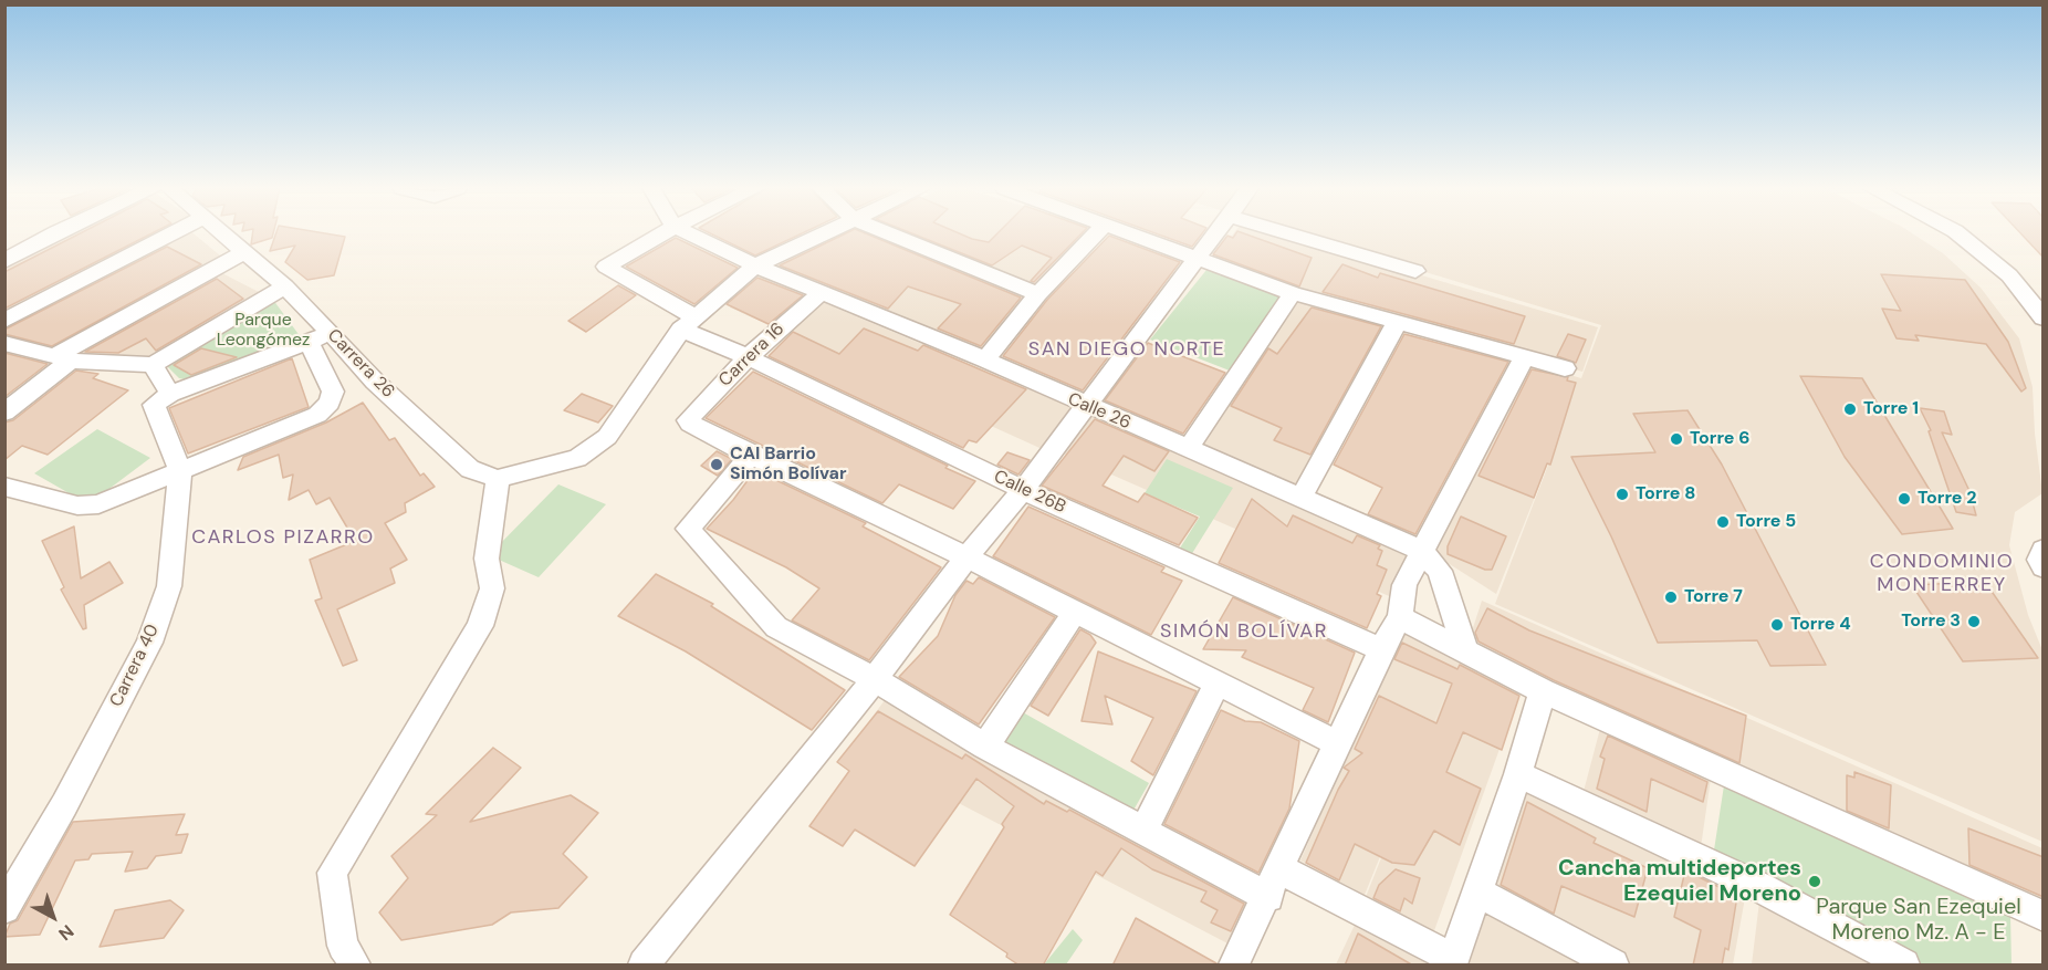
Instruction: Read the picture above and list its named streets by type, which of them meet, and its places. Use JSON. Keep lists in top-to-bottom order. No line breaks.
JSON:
{"streets":{"street":["Carrera 16","Carrera 26","Calle 26","Calle 26B","Carrera 40"]},"crossings":[["Carrera 16","Calle 26"],["Carrera 16","Calle 26B"]],"districts":["SAN DIEGO NORTE","CARLOS PIZARRO","CONDOMINIO MONTERREY","SIMÓN BOLÍVAR"],"parks":["Parque Leongómez","Parque San Ezequiel Moreno Mz. A - E"],"places":["Torre 1","Torre 6","CAI Barrio Simón Bolívar","Torre 8","Torre 2","Torre 5","Torre 7","Torre 3","Torre 4","Cancha multideportes Ezequiel Moreno"],"north":"bottom right"}
